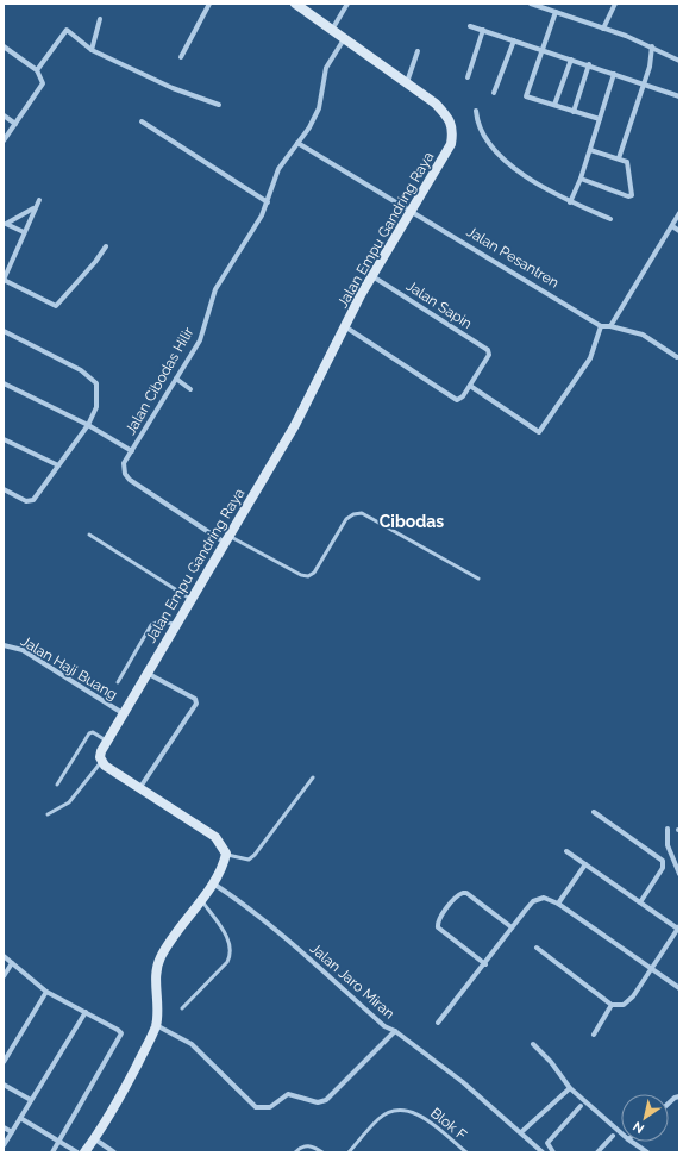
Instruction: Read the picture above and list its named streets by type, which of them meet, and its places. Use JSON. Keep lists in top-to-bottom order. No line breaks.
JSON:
{"streets":{"street":["Jalan Empu Gandring Raya","Jalan Pesantren","Jalan Sapin","Jalan Cibodas Hilir","Jalan Haji Buang","Jalan Jaro Miran"],"lane":["Blok F"]},"crossings":[["Jalan Empu Gandring Raya","Jalan Pesantren"],["Jalan Empu Gandring Raya","Jalan Sapin"],["Jalan Empu Gandring Raya","Jalan Cibodas Hilir"],["Jalan Empu Gandring Raya","Jalan Haji Buang"]],"districts":["Cibodas"],"north":"bottom left"}
